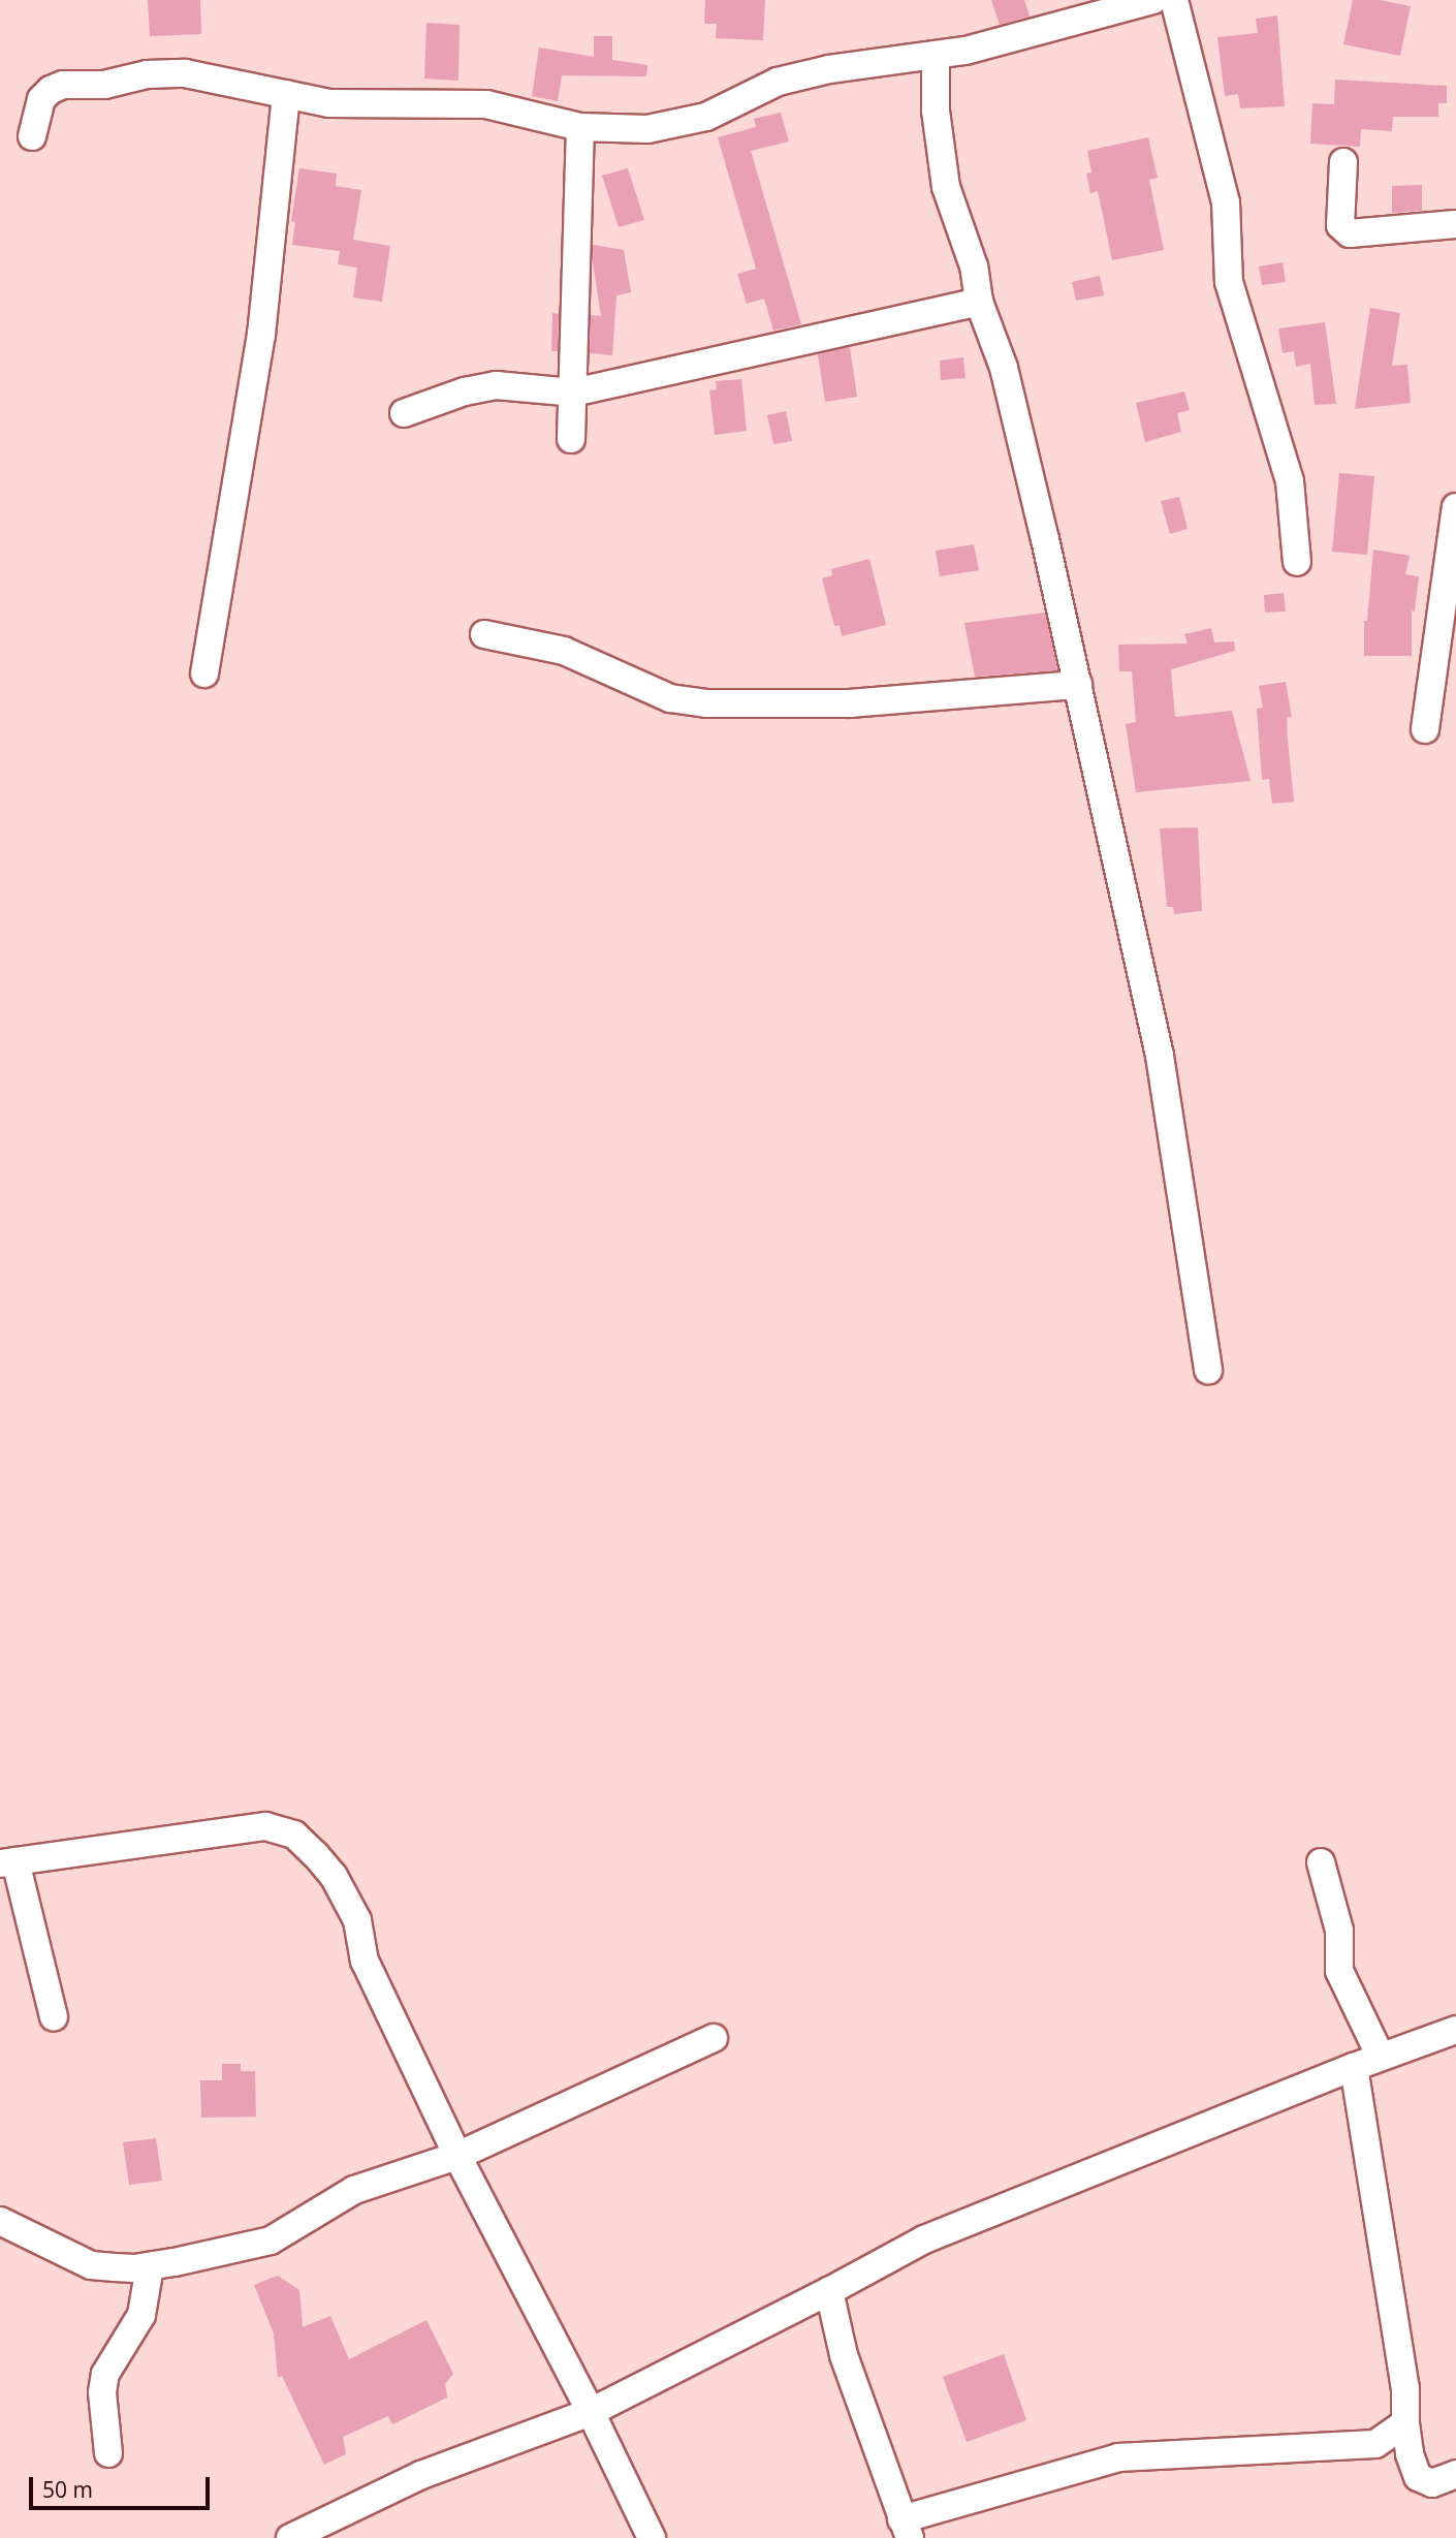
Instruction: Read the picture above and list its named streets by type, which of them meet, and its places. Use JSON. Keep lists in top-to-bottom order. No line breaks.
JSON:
{"scale_bar":"50 m"}
